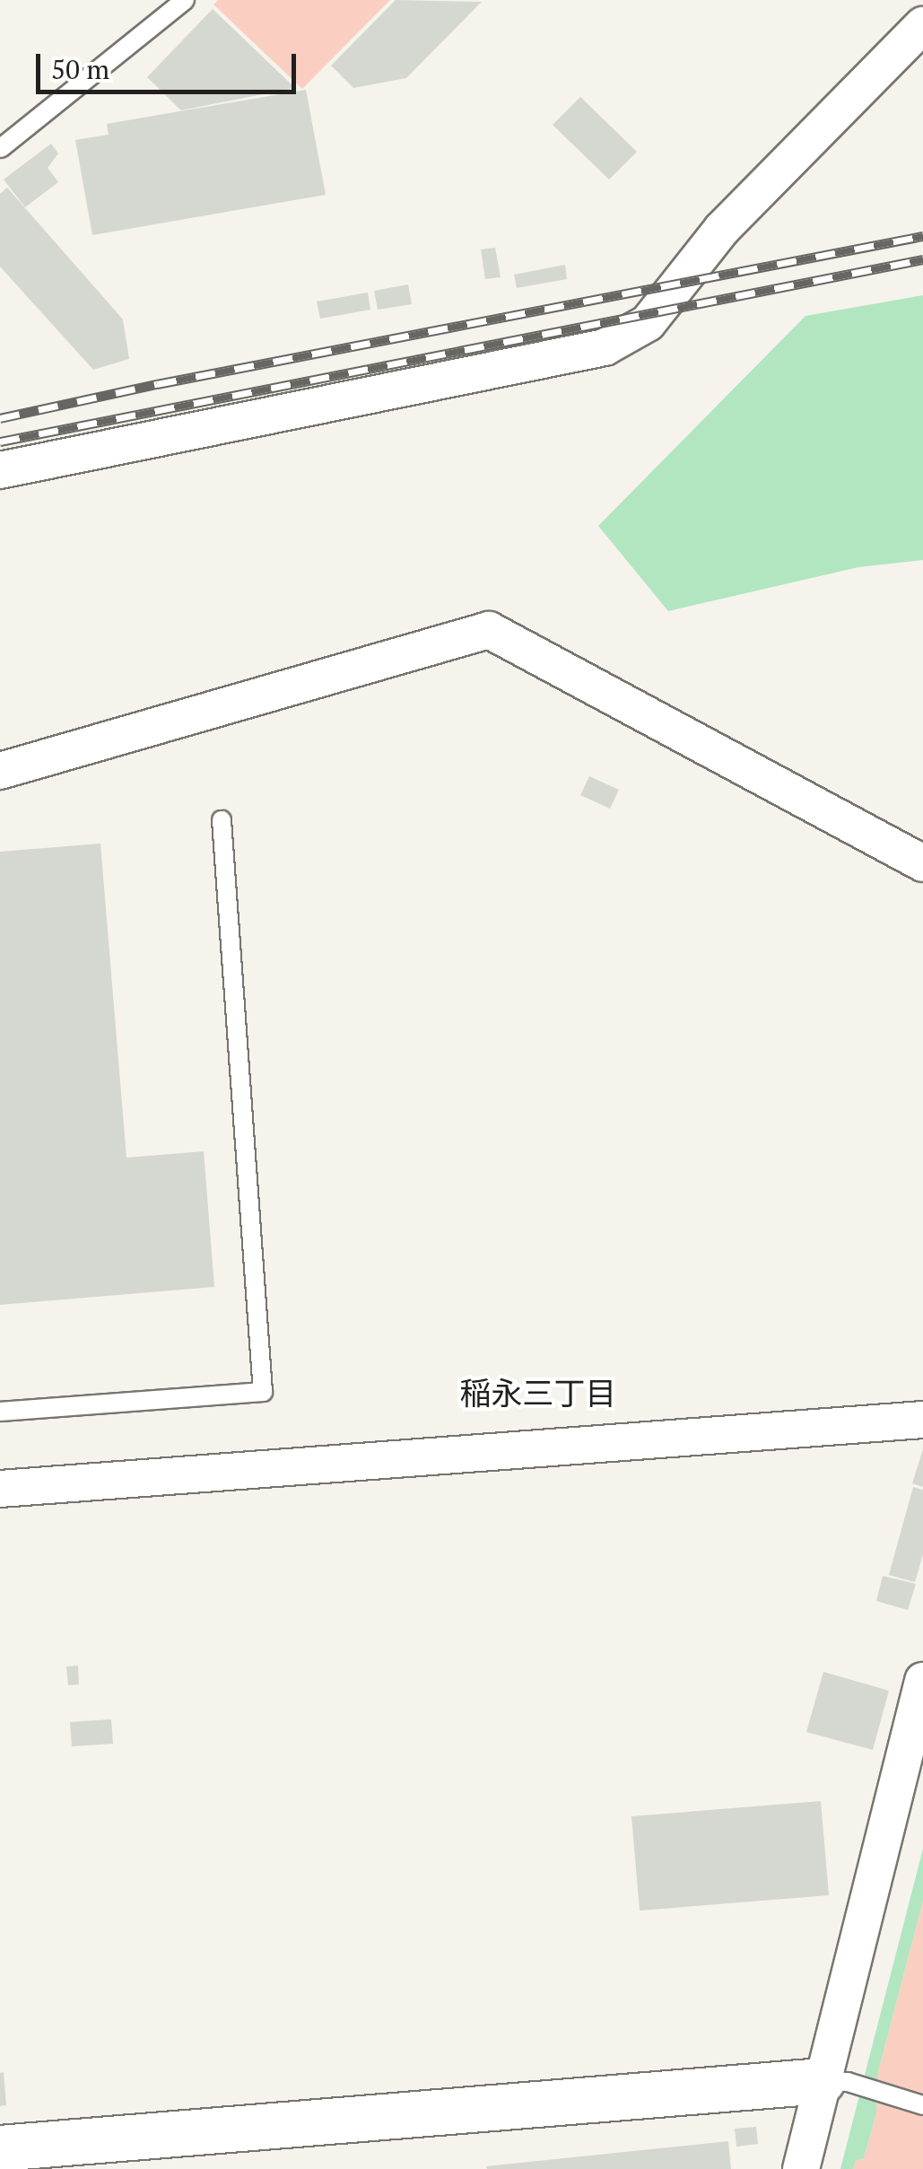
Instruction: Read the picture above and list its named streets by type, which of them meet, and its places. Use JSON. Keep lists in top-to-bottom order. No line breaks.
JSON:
{"districts":["稲永三丁目"],"scale_bar":"50 m"}
